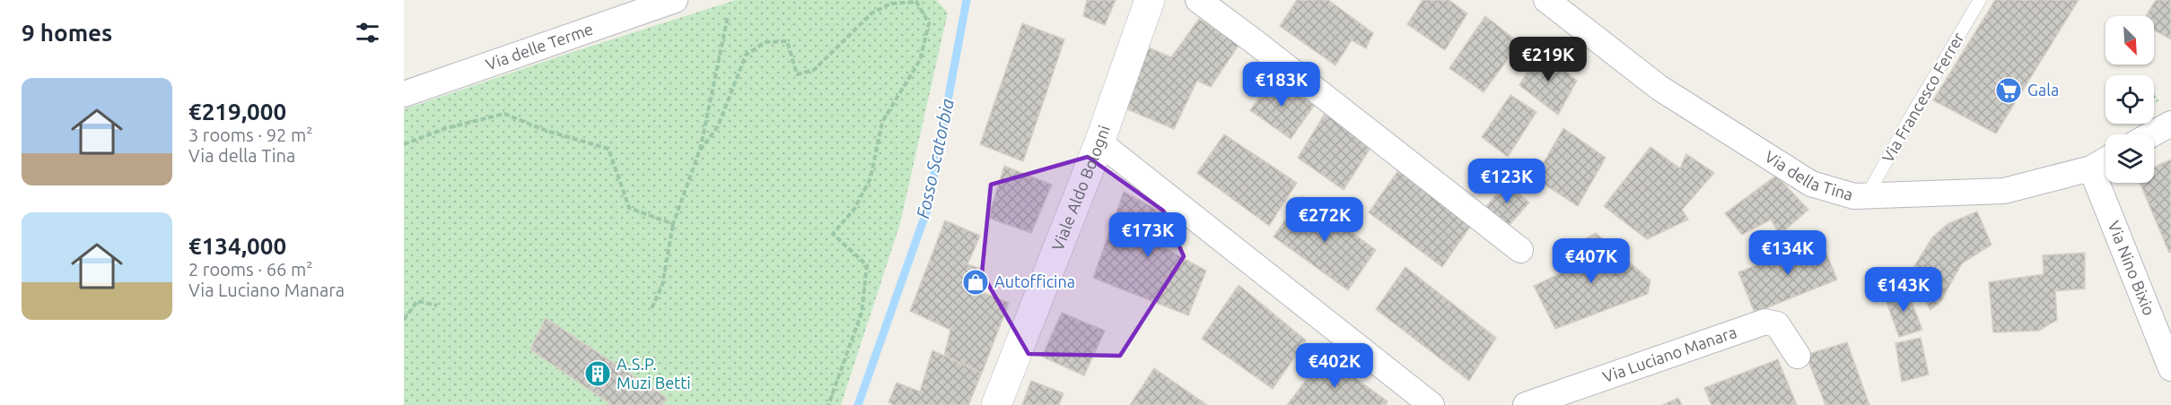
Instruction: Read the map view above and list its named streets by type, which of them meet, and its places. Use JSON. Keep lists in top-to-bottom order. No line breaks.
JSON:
{"streets":{"main road":["Viale Aldo Bologni"],"street":["Via delle Terme","Via della Tina","Via Nino Bixio","Via Luciano Manara"],"lane":["Via Francesco Ferrer"]},"crossings":[["Via Francesco Ferrer","Via della Tina"],["Via della Tina","Via Nino Bixio"]],"water":["Fosso Scatorbia"],"places":{"supermarket":["Gala"],"shop":["Autofficina"],"building":["A.S.P. Muzi Betti"]},"north":"bottom right","page":{"heading":"9 homes","price":["€219K","€183K","€123K","€272K","€173K","€134K","€407K","€143K","€402K"],"list":[{"name":"€219,000","note":"3 rooms · 92 m² · Via della Tina"},{"name":"€134,000","note":"2 rooms · 66 m² · Via Luciano Manara"}]}}
